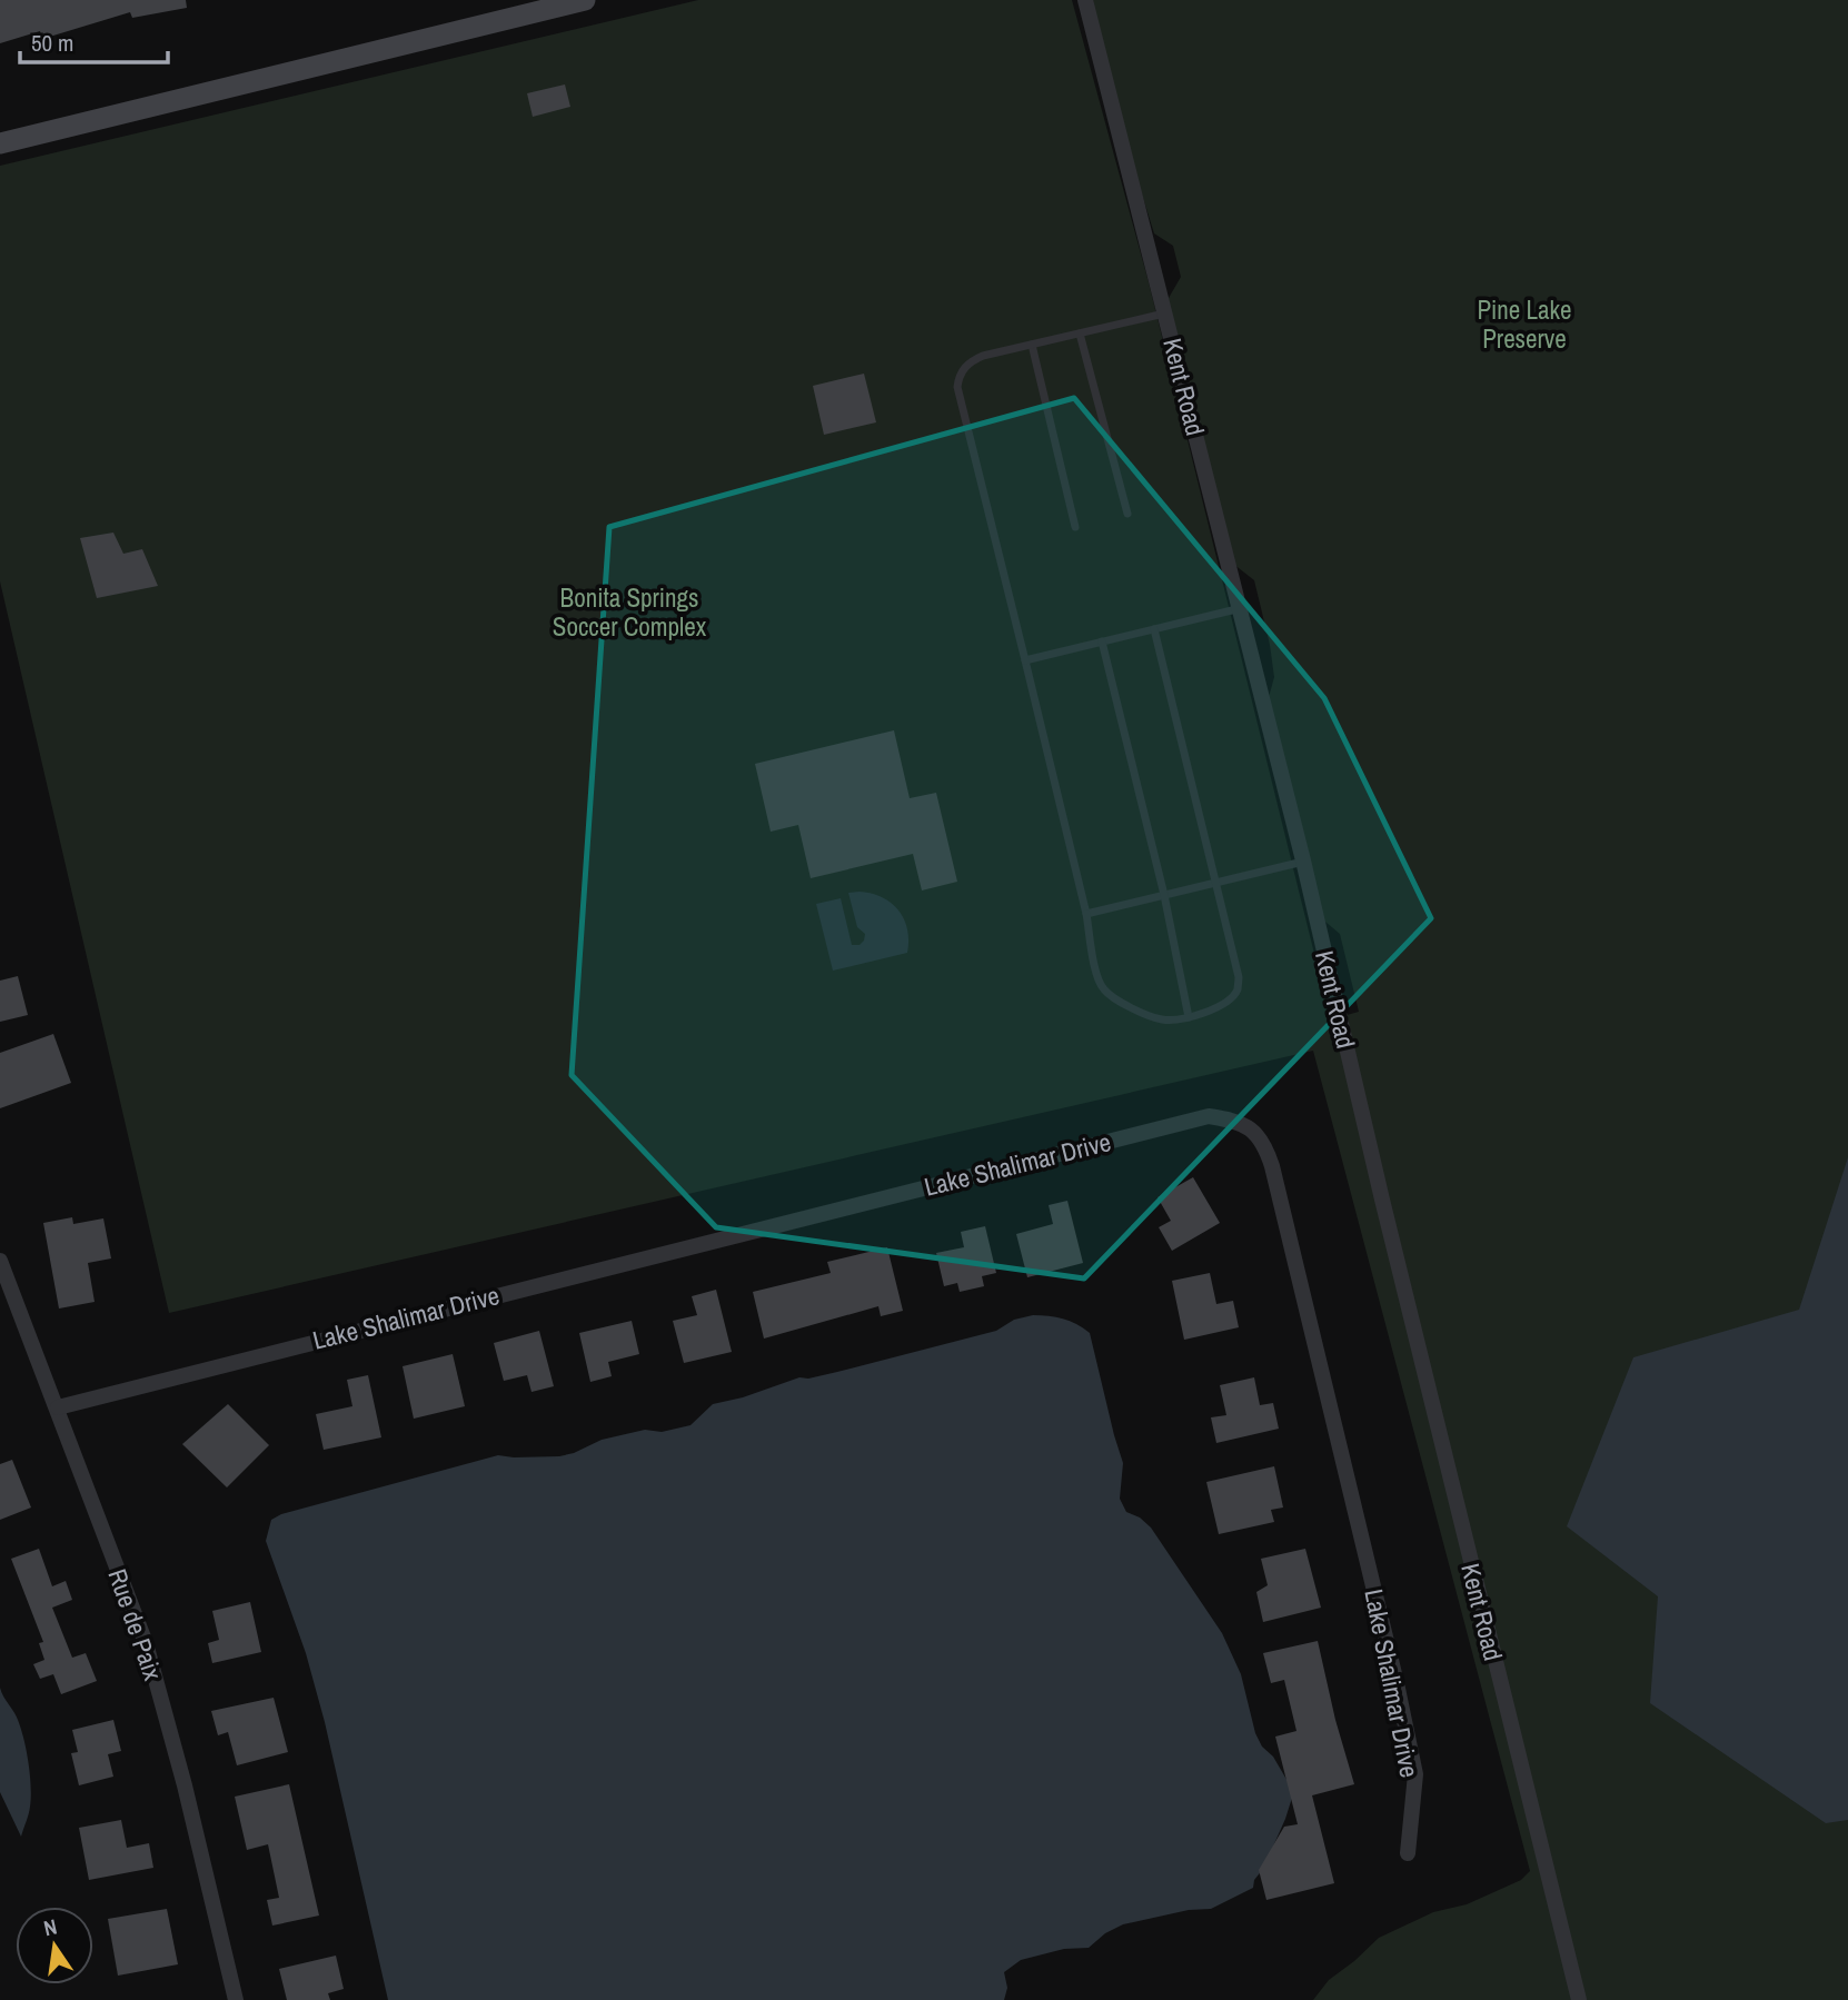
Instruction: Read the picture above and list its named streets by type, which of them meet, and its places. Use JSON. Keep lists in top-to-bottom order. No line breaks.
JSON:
{"streets":{"street":["Kent Road","Lake Shalimar Drive","Rue de Paix"]},"crossings":[["Lake Shalimar Drive","Rue de Paix"]],"parks":["Pine Lake Preserve","Bonita Springs Soccer Complex"],"scale_bar":"50 m","north":"top"}
